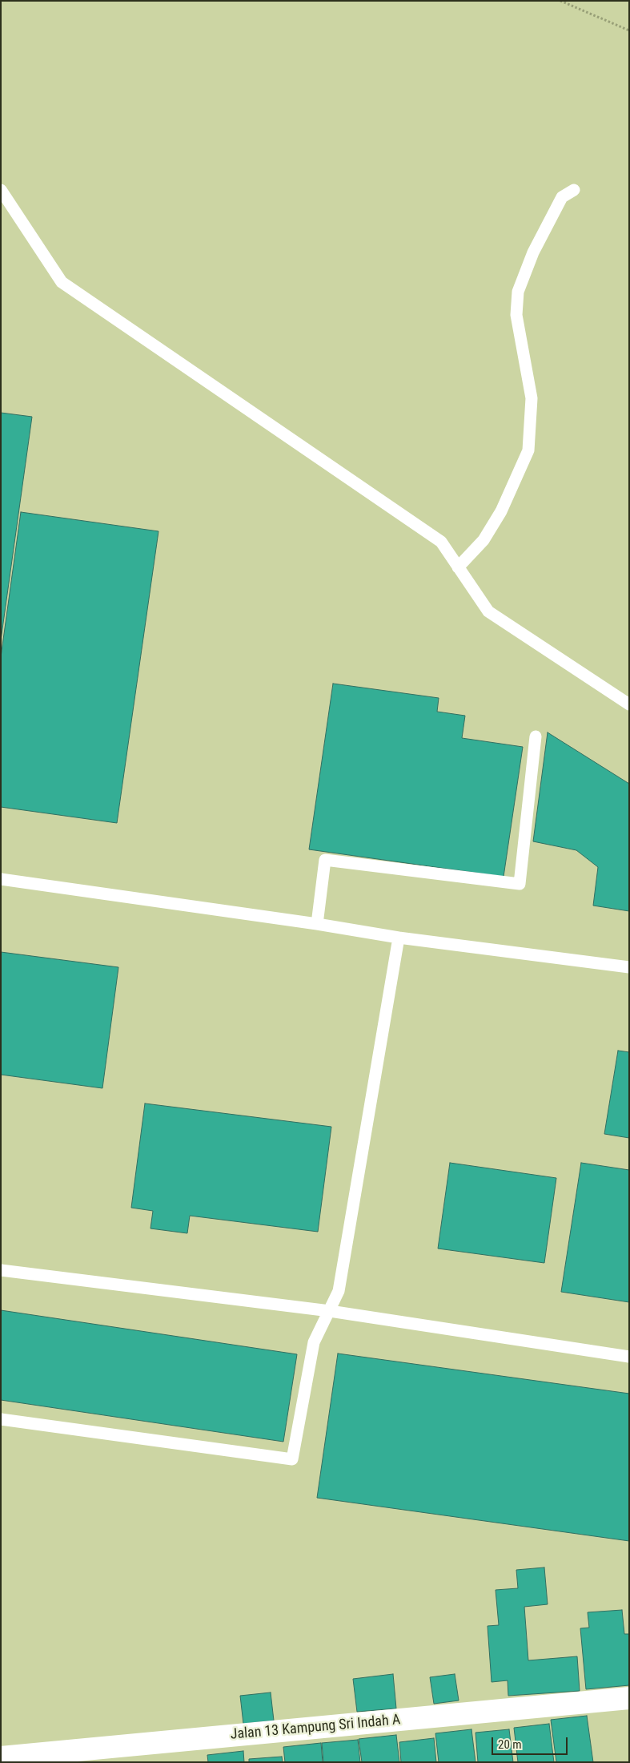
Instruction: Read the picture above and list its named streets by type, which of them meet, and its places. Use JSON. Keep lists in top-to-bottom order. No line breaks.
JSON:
{"streets":{"street":["Jalan 13 Kampung Sri Indah A"]},"scale_bar":"20 m"}
